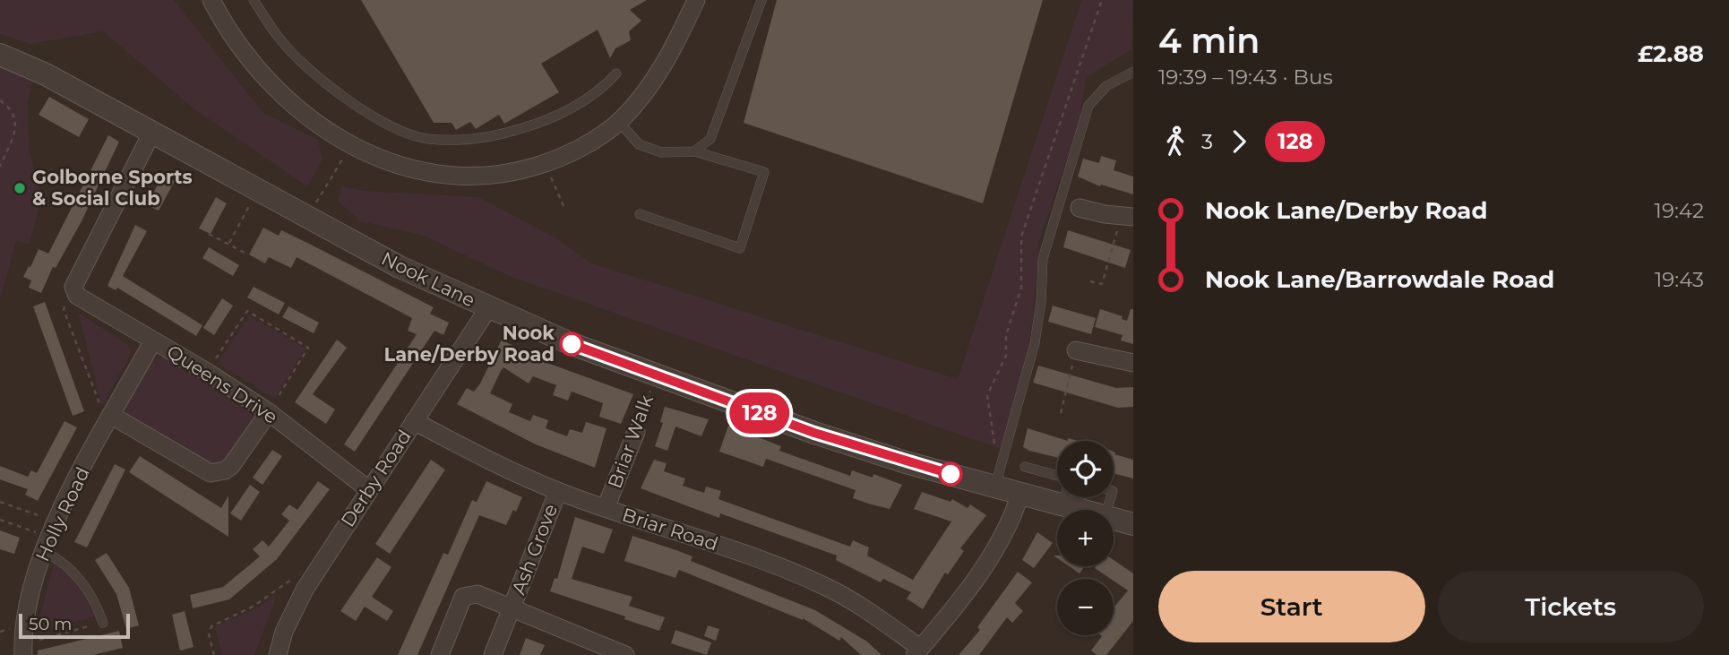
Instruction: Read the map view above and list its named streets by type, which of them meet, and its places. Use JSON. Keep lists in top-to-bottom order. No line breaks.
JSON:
{"streets":{"street":["Nook Lane","Queens Drive","Briar Walk","Derby Road","Holly Road","Briar Road","Ash Grove"]},"crossings":[["Nook Lane","Briar Walk"],["Nook Lane","Derby Road"],["Queens Drive","Derby Road"],["Queens Drive","Holly Road"],["Briar Walk","Briar Road"],["Derby Road","Briar Road"],["Briar Road","Ash Grove"]],"places":["Golborne Sports & Social Club","Nook Lane/Derby Road"],"lines":["bus line 128"],"scale_bar":"50 m","page":{"on_map":"128","heading":["4 min","19:39 – 19:43 · Bus","£2.88"],"legs":["3","128"],"list":[{"name":"Nook Lane/Derby Road","value":"19:42"},{"name":"Nook Lane/Barrowdale Road","value":"19:43"}],"map_buttons":["+","−"],"buttons":["Start","Tickets"],"scale":"50 m"}}
